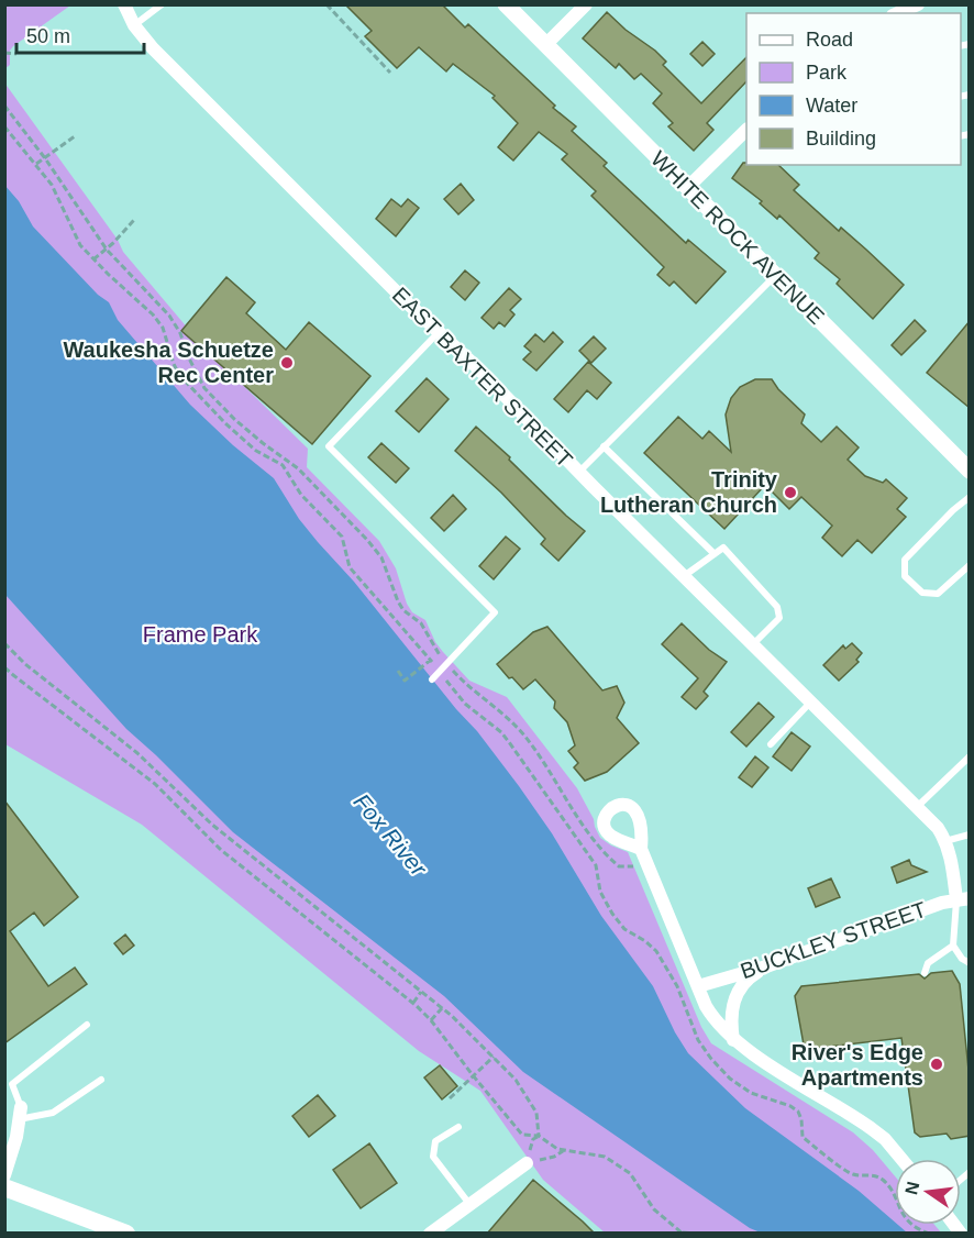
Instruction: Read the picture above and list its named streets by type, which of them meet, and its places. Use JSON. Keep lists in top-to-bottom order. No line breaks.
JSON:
{"streets":{"street":["WHITE ROCK AVENUE","EAST BAXTER STREET","BUCKLEY STREET"]},"crossings":[["EAST BAXTER STREET","BUCKLEY STREET"]],"water":["Fox River"],"parks":["Frame Park"],"places":["Waukesha Schuetze Rec Center","Trinity Lutheran Church","River's Edge Apartments"],"legend":["Road","Park","Water","Building"],"scale_bar":"50 m","north":"left"}
